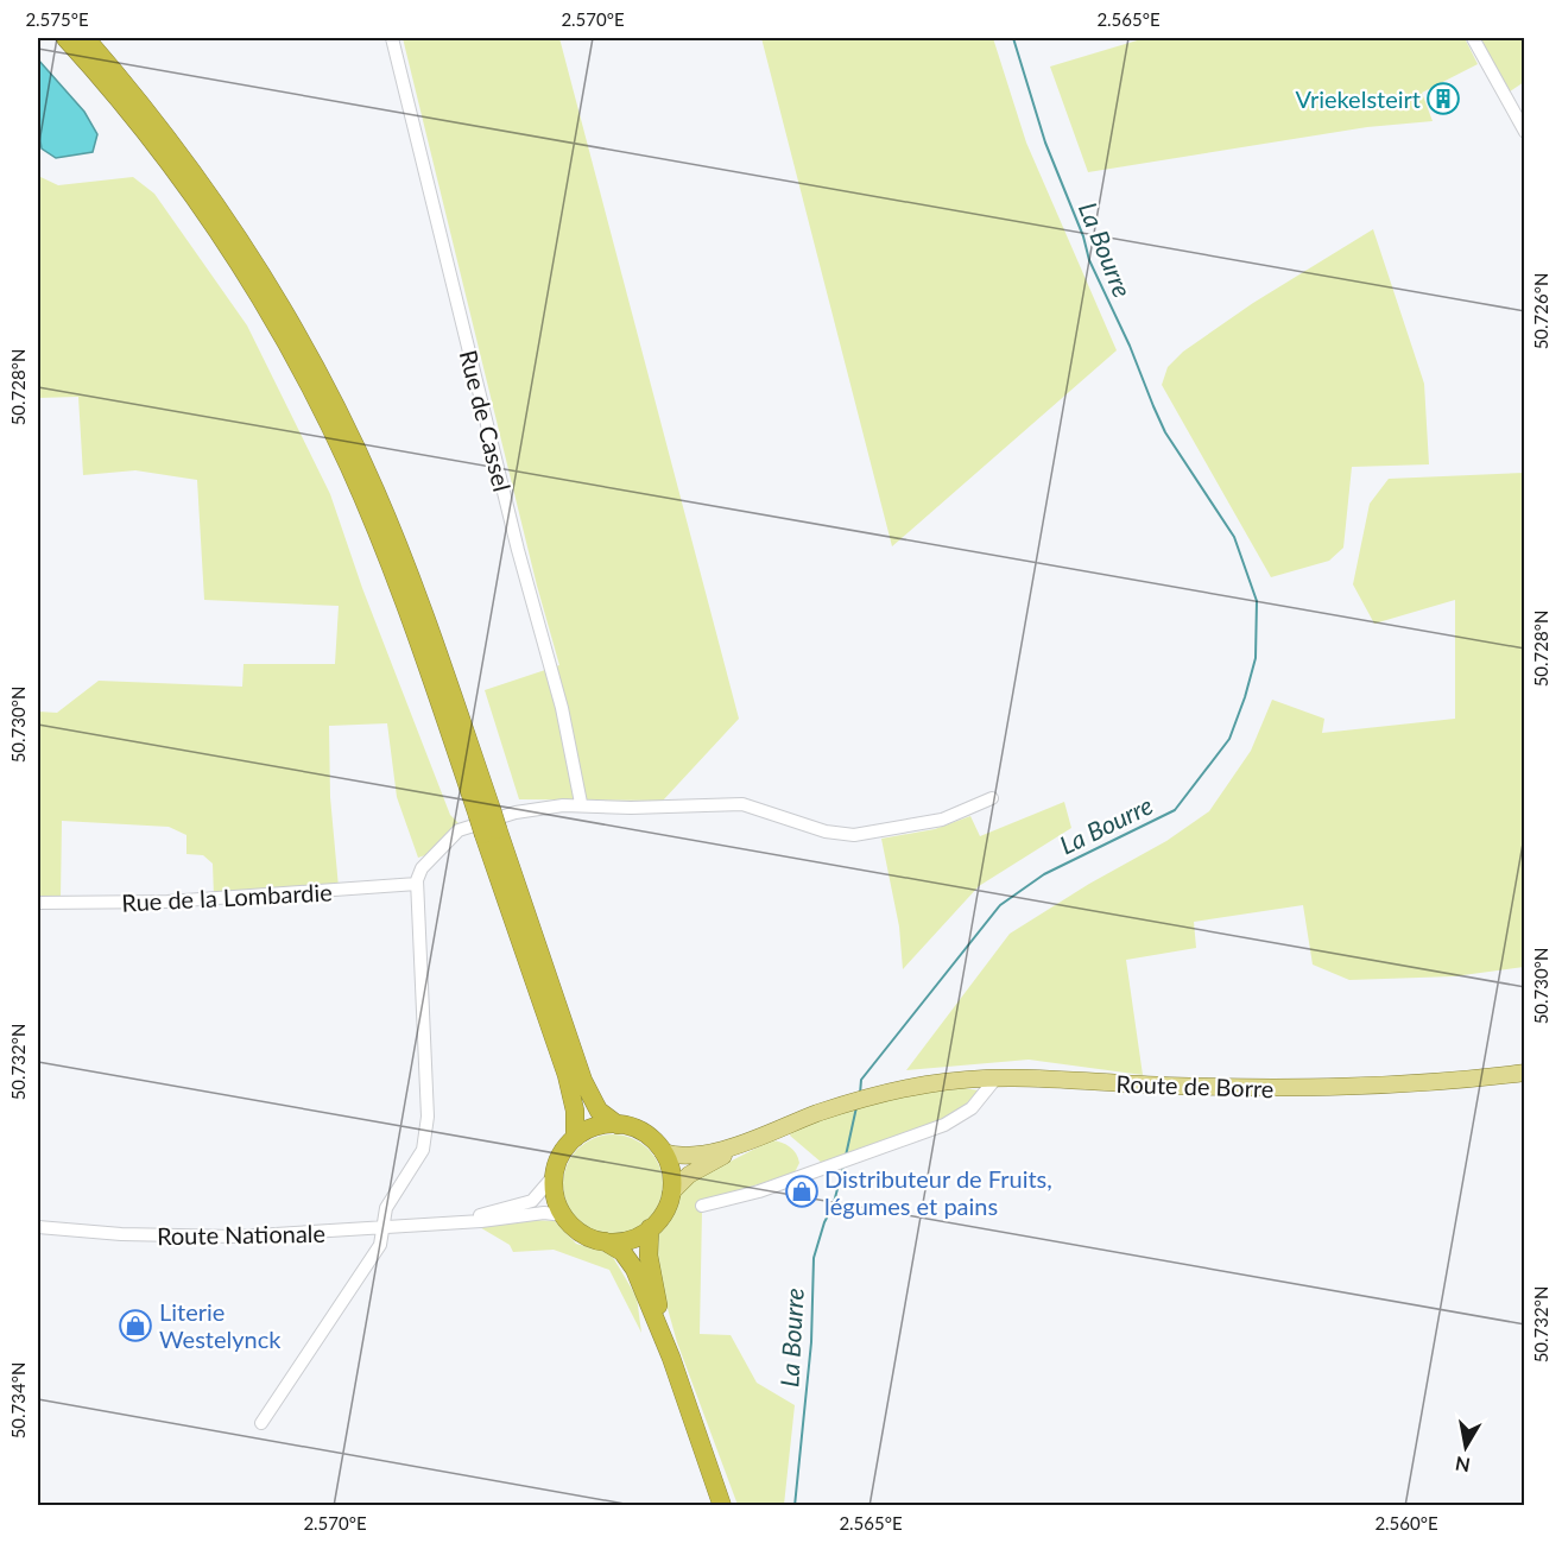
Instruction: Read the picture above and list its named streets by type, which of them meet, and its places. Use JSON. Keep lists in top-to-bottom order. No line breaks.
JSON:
{"streets":{"main road":["Route de Borre"],"street":["Rue de Cassel","Rue de la Lombardie","Route Nationale"]},"water":["La Bourre"],"places":{"building":["Vriekelsteirt"],"shop":["Distributeur de Fruits, légumes et pains","Literie Westelynck"]},"north":"bottom","coordinates":["2.575°E","2.570°E","2.565°E","50.726°N","50.728°N","50.730°N","50.732°N","50.734°N","2.560°E"]}
